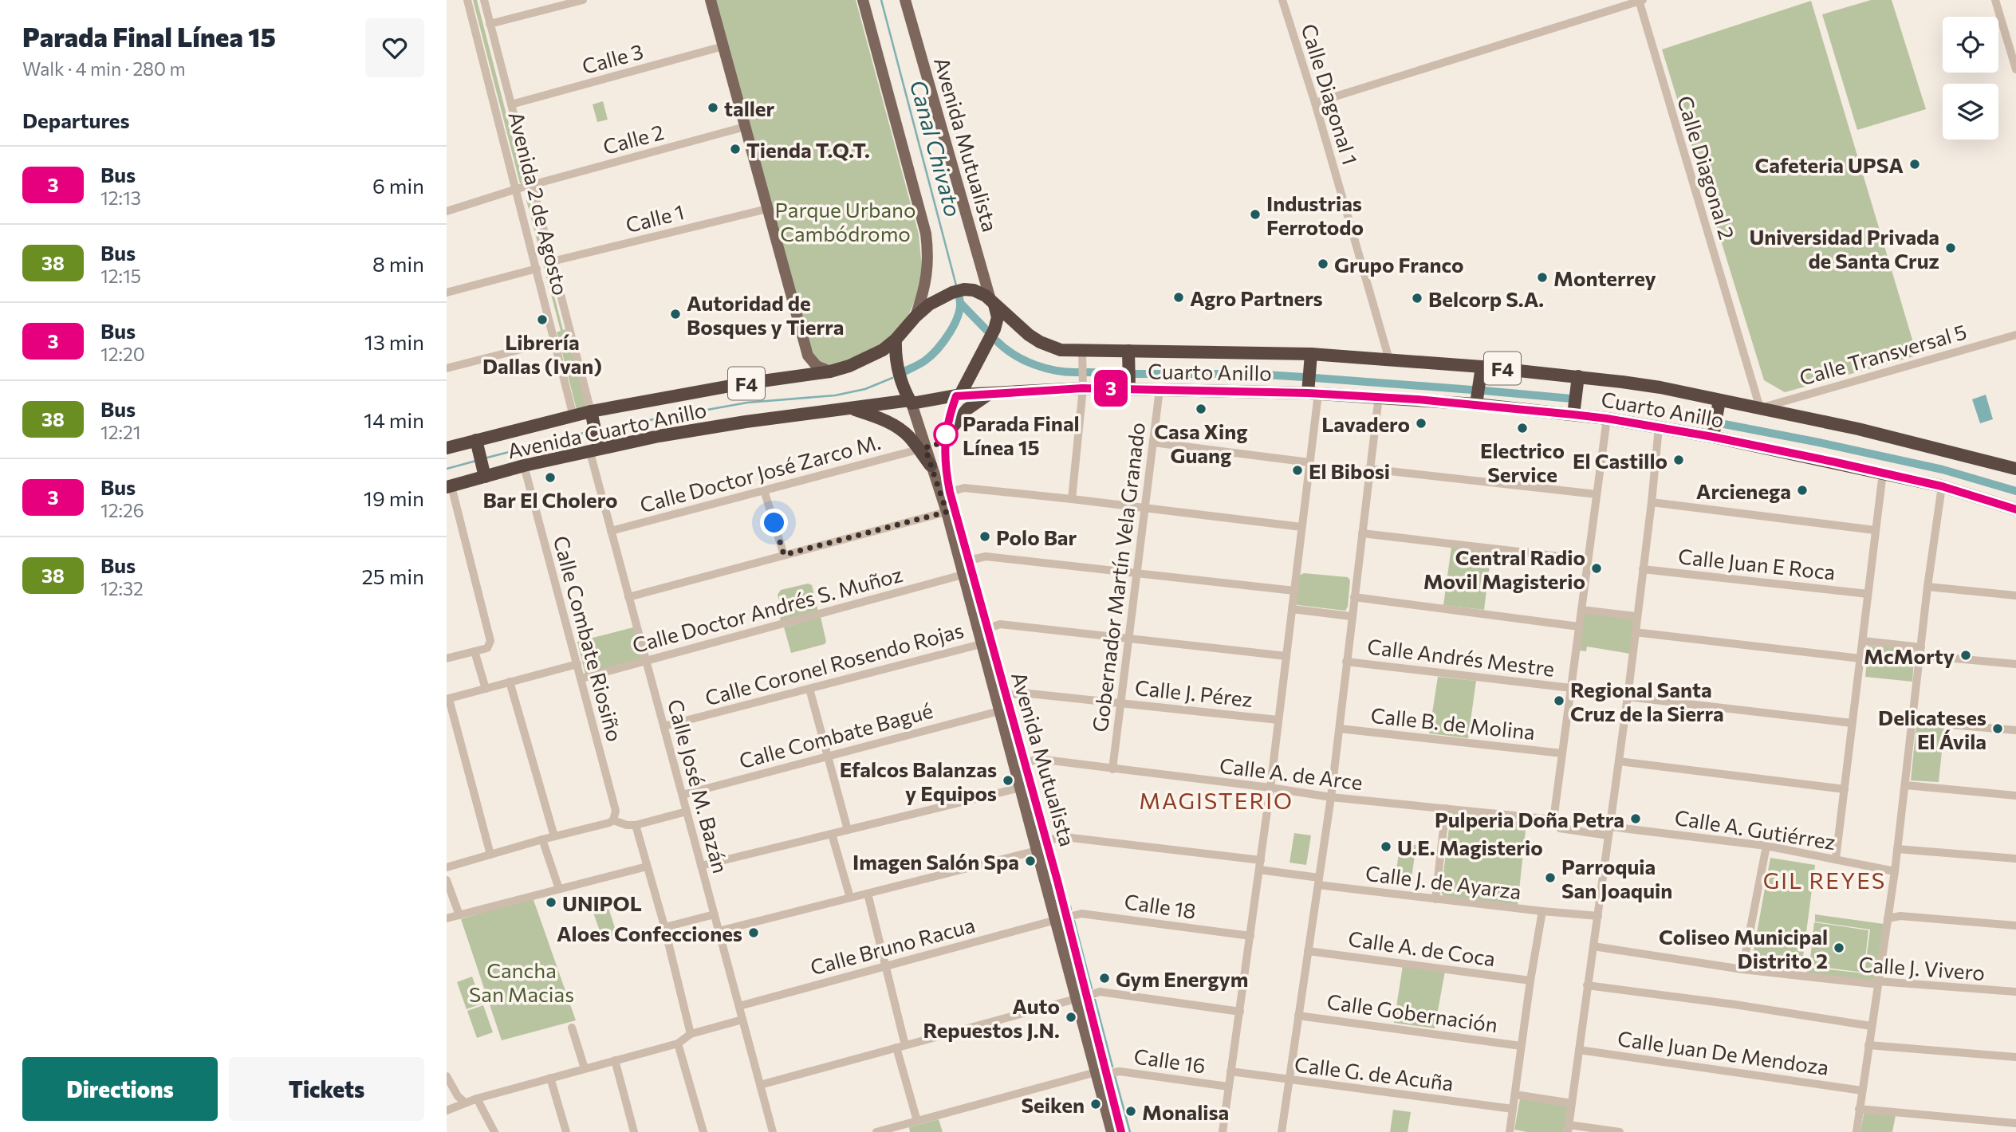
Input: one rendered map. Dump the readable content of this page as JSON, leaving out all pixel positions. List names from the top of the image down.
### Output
{
  "streets": {
    "highway": ["F4", "Cuarto Anillo", "Avenida Cuarto Anillo"],
    "main road": ["Avenida Mutualista"],
    "street": [
      "Calle 3",
      "Calle Diagonal 1",
      "Calle 2",
      "Calle Diagonal 2",
      "Avenida 2 de Agosto",
      "Calle 1",
      "Calle Transversal 5",
      "Calle Doctor José Zarco M.",
      "Calle Juan E Roca",
      "Gobernador Martín Vela Granado",
      "Calle Doctor Andrés S. Muñoz",
      "Calle Combate Riosiño",
      "Calle Andrés Mestre",
      "Calle Coronel Rosendo Rojas",
      "Calle J. Pérez",
      "Calle B. de Molina",
      "Calle Combate Bagué",
      "Calle A. de Arce",
      "Calle José M. Bazán",
      "Calle A. Gutiérrez",
      "Calle J. de Ayarza",
      "Calle 18",
      "Calle Bruno Racua",
      "Calle A. de Coca",
      "Calle J. Vivero",
      "Calle Gobernación",
      "Calle Juan De Mendoza",
      "Calle 16",
      "Calle G. de Acuña"
    ]
  },
  "crossings": [
    ["Calle 3", "Avenida 2 de Agosto"],
    ["Calle Diagonal 1", "Cuarto Anillo"],
    ["Calle 2", "Avenida 2 de Agosto"],
    ["Avenida Mutualista", "F4"],
    ["Avenida Mutualista", "Cuarto Anillo"],
    ["Avenida Mutualista", "Avenida Cuarto Anillo"],
    ["Avenida Mutualista", "Calle Doctor Andrés S. Muñoz"],
    ["Avenida Mutualista", "Calle Coronel Rosendo Rojas"],
    ["Avenida Mutualista", "Calle J. Pérez"],
    ["Avenida Mutualista", "Calle Combate Bagué"],
    ["Avenida Mutualista", "Calle A. de Arce"],
    ["Avenida Mutualista", "Calle 18"],
    ["Avenida Mutualista", "Calle Bruno Racua"],
    ["Avenida Mutualista", "Calle 16"],
    ["Calle Diagonal 2", "Calle Transversal 5"],
    ["Calle Diagonal 2", "Cuarto Anillo"],
    ["Avenida 2 de Agosto", "Calle 1"],
    ["Avenida 2 de Agosto", "Avenida Cuarto Anillo"],
    ["Calle Transversal 5", "Cuarto Anillo"],
    ["F4", "Cuarto Anillo"],
    ["F4", "Avenida Cuarto Anillo"],
    ["Cuarto Anillo", "Avenida Cuarto Anillo"],
    ["Cuarto Anillo", "Gobernador Martín Vela Granado"],
    ["Avenida Cuarto Anillo", "Calle Combate Riosiño"],
    ["Avenida Cuarto Anillo", "Calle José M. Bazán"],
    ["Calle Doctor José Zarco M.", "Calle José M. Bazán"],
    ["Gobernador Martín Vela Granado", "Calle J. Pérez"],
    ["Gobernador Martín Vela Granado", "Calle A. de Arce"],
    ["Calle Doctor Andrés S. Muñoz", "Calle Combate Riosiño"],
    ["Calle Doctor Andrés S. Muñoz", "Calle José M. Bazán"],
    ["Calle Coronel Rosendo Rojas", "Calle José M. Bazán"],
    ["Calle Combate Bagué", "Calle José M. Bazán"],
    ["Calle A. de Arce", "Calle A. Gutiérrez"],
    ["Calle José M. Bazán", "Calle Bruno Racua"],
    ["Calle 18", "Calle Bruno Racua"]
  ],
  "districts": ["MAGISTERIO", "GIL REYES"],
  "water": ["Canal Chivato"],
  "parks": ["Parque Urbano Cambódromo", "Cancha San Macias"],
  "places": [
    "taller",
    "Tienda T.Q.T.",
    "Cafeteria UPSA",
    "Industrias Ferrotodo",
    "Universidad Privada de Santa Cruz",
    "Grupo Franco",
    "Monterrey",
    "Agro Partners",
    "Belcorp S.A.",
    "Autoridad de Bosques y Tierra",
    "Librería Dallas (Ivan)",
    "Casa Xing Guang",
    "Lavadero",
    "Electrico Service",
    "Parada Final Línea 15",
    "El Castillo",
    "El Bibosi",
    "Bar El Cholero",
    "Arcienega",
    "Polo Bar",
    "Central Radio Movil Magisterio",
    "McMorty",
    "Regional Santa Cruz de la Sierra",
    "Delicateses El Ávila",
    "Efalcos Balanzas y Equipos",
    "Pulperia Doña Petra",
    "U.E. Magisterio",
    "Imagen Salón Spa",
    "Parroquia San Joaquin",
    "UNIPOL",
    "Aloes Confecciones",
    "Coliseo Municipal Distrito 2",
    "Gym Energym",
    "Auto Repuestos J.N.",
    "Seiken",
    "Monalisa"
  ],
  "lines": ["bus line 3"],
  "page": {
    "heading": [
      ["Parada Final Línea 15", "Walk · 4 min · 280 m"],
      "Departures"
    ],
    "on_map": "3",
    "list": [
      {
        "mark": "3",
        "name": "Bus",
        "note": "12:13",
        "value": "6 min"
      },
      {
        "mark": "38",
        "name": "Bus",
        "note": "12:15",
        "value": "8 min"
      },
      {
        "mark": "3",
        "name": "Bus",
        "note": "12:20",
        "value": "13 min"
      },
      {
        "mark": "38",
        "name": "Bus",
        "note": "12:21",
        "value": "14 min"
      },
      {
        "mark": "3",
        "name": "Bus",
        "note": "12:26",
        "value": "19 min"
      },
      {
        "mark": "38",
        "name": "Bus",
        "note": "12:32",
        "value": "25 min"
      }
    ],
    "buttons": ["Directions", "Tickets"]
  }
}
